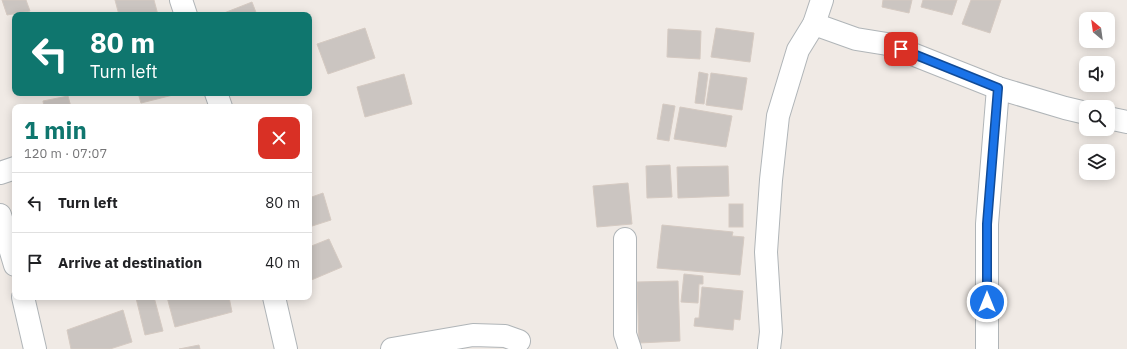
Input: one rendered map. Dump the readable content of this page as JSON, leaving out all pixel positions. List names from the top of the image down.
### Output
{
  "north": "top left",
  "page": {
    "turn": ["80 m", "Turn left"],
    "heading": ["1 min", "120 m · 07:07"],
    "list": [
      {
        "name": "Turn left",
        "value": "80 m"
      },
      {
        "name": "Arrive at destination",
        "value": "40 m"
      }
    ]
  }
}
